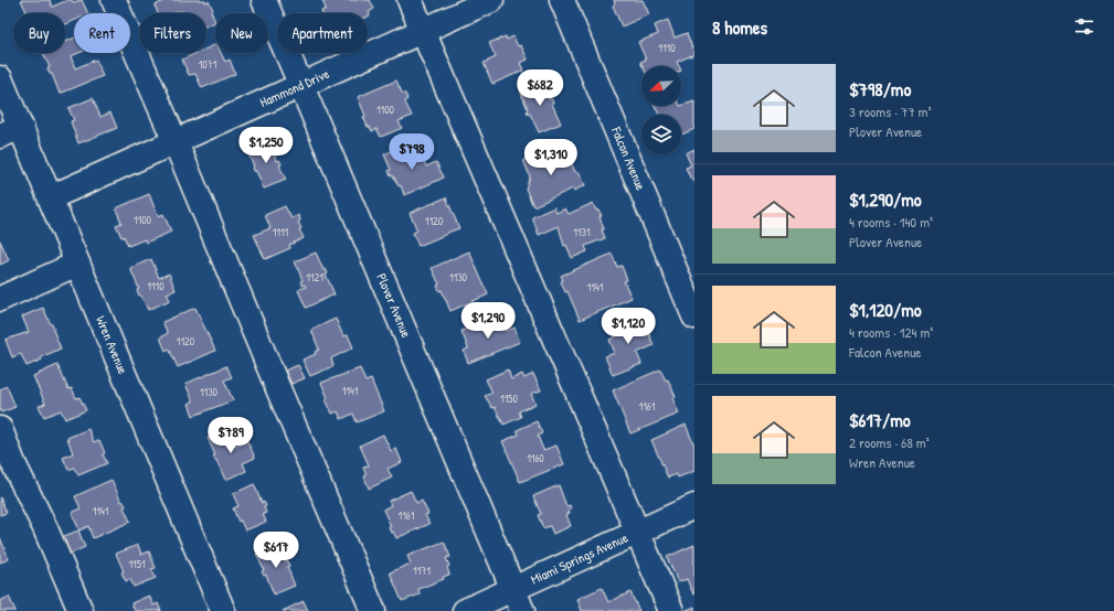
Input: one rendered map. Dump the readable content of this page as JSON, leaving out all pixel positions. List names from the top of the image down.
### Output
{
  "streets": {
    "street": [
      "Hammond Drive",
      "Falcon Avenue",
      "Plover Avenue",
      "Wren Avenue",
      "Miami Springs Avenue"
    ]
  },
  "crossings": [
    ["Hammond Drive", "Plover Avenue"],
    ["Hammond Drive", "Wren Avenue"],
    ["Plover Avenue", "Miami Springs Avenue"]
  ],
  "house_numbers": [
    "1110",
    "1071",
    "1100",
    "1100",
    "1120",
    "1111",
    "1131",
    "1121",
    "1130",
    "1110",
    "1141",
    "1120",
    "1141",
    "1130",
    "1150",
    "1161",
    "1160",
    "1141",
    "1161",
    "1151",
    "1171"
  ],
  "north": "bottom left",
  "page": {
    "heading": "8 homes",
    "chip": [
      "Buy",
      "Rent",
      "Filters",
      "New",
      "Apartment"
    ],
    "list": [
      {
        "name": "$798/mo",
        "note": "3 rooms · 77 m² · Plover Avenue"
      },
      {
        "name": "$1,290/mo",
        "note": "4 rooms · 140 m² · Plover Avenue"
      },
      {
        "name": "$1,120/mo",
        "note": "4 rooms · 124 m² · Falcon Avenue"
      },
      {
        "name": "$617/mo",
        "note": "2 rooms · 68 m² · Wren Avenue"
      }
    ],
    "price": [
      "$682",
      "$1,250",
      "$798",
      "$1,310",
      "$1,290",
      "$1,120",
      "$789",
      "$617"
    ]
  }
}
